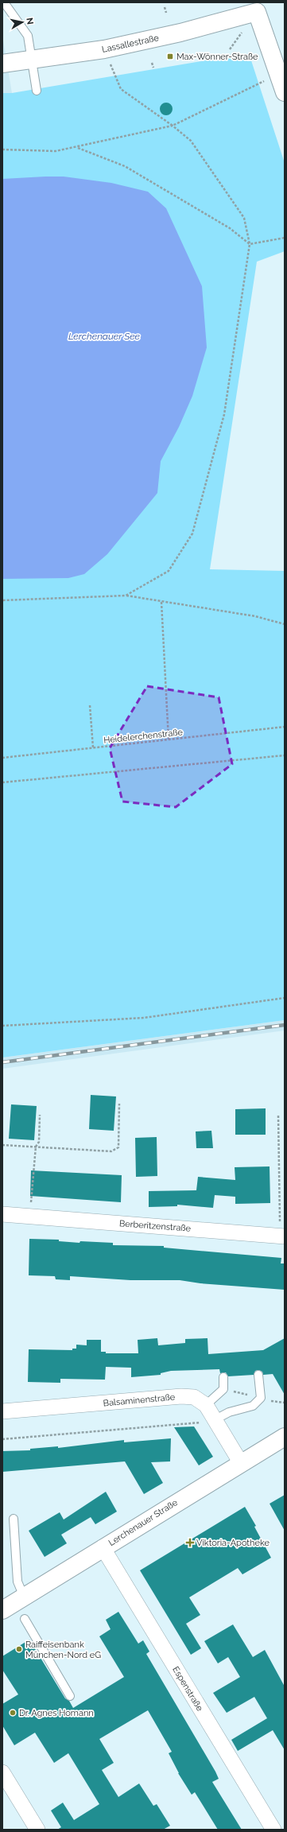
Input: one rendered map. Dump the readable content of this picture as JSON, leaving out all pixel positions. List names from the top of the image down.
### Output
{
  "streets": {
    "street": [
      "Lassallestraße",
      "Berberitzenstraße",
      "Balsaminenstraße",
      "Lerchenauer Straße",
      "Espenstraße"
    ],
    "path": ["Heidelerchenstraße"]
  },
  "crossings": [
    ["Balsaminenstraße", "Lerchenauer Straße"],
    ["Lerchenauer Straße", "Espenstraße"]
  ],
  "water": ["Lerchenauer See"],
  "places": {
    "transit": ["Max-Wönner-Straße"],
    "health": ["Viktoria-Apotheke"],
    "other": ["Raiffeisenbank München-Nord eG", "Dr. Agnes Homann"]
  },
  "north": "right"
}
